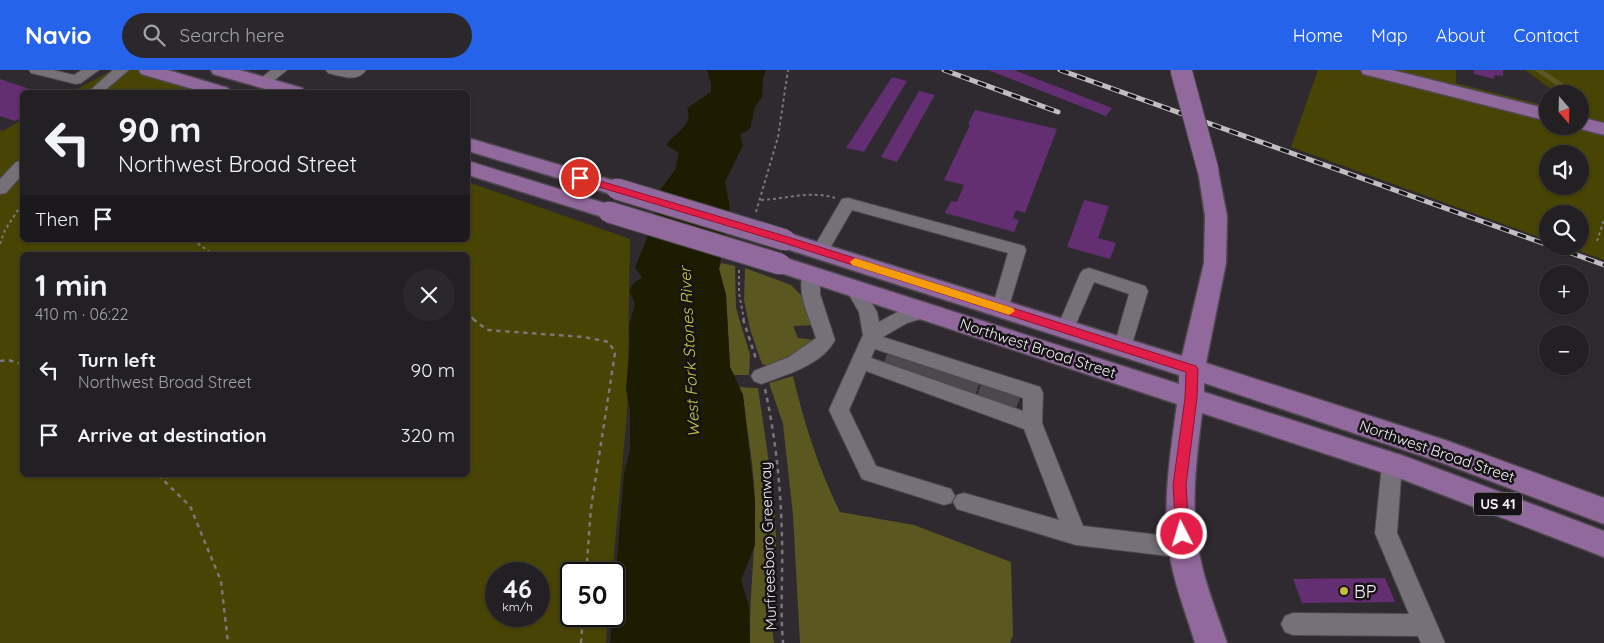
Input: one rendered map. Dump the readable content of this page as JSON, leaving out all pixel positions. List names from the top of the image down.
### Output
{
  "streets": {
    "main road": ["Northwest Broad Street", "US 41"],
    "path": ["Murfreesboro Greenway"]
  },
  "water": ["West Fork Stones River"],
  "places": ["BP"],
  "north": "bottom",
  "page": {
    "header": "Navio",
    "search": "Search here",
    "nav": [
      "Home",
      "Map",
      "About",
      "Contact"
    ],
    "map_buttons": ["+", "−"],
    "turn": ["90 m", "Northwest Broad Street"],
    "then": "Then",
    "heading": ["1 min", "410 m · 06:22"],
    "list": [
      {
        "name": "Turn left",
        "note": "Northwest Broad Street",
        "value": "90 m"
      },
      {
        "name": "Arrive at destination",
        "value": "320 m"
      }
    ],
    "speed": "46 km/h",
    "limit": "50"
  }
}
